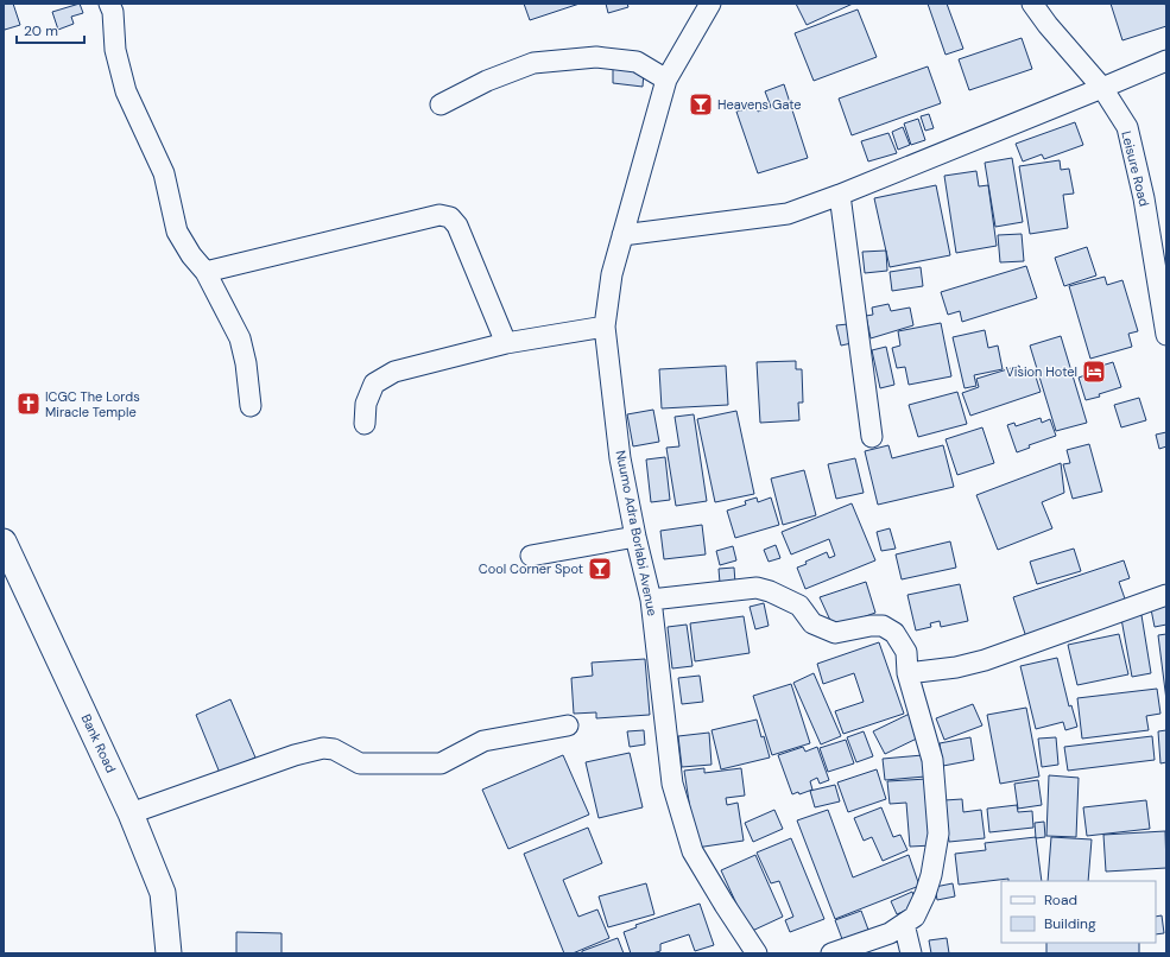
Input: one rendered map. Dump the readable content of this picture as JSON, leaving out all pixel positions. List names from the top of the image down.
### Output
{
  "streets": {
    "street": ["Leisure Road", "Nuumo Adra Borlabi Avenue", "Bank Road"]
  },
  "places": {
    "bar": ["Heavens Gate", "Cool Corner Spot"],
    "hotel": ["Vision Hotel"],
    "church": ["ICGC The Lords Miracle Temple"]
  },
  "legend": ["Road", "Building"],
  "scale_bar": "20 m"
}
